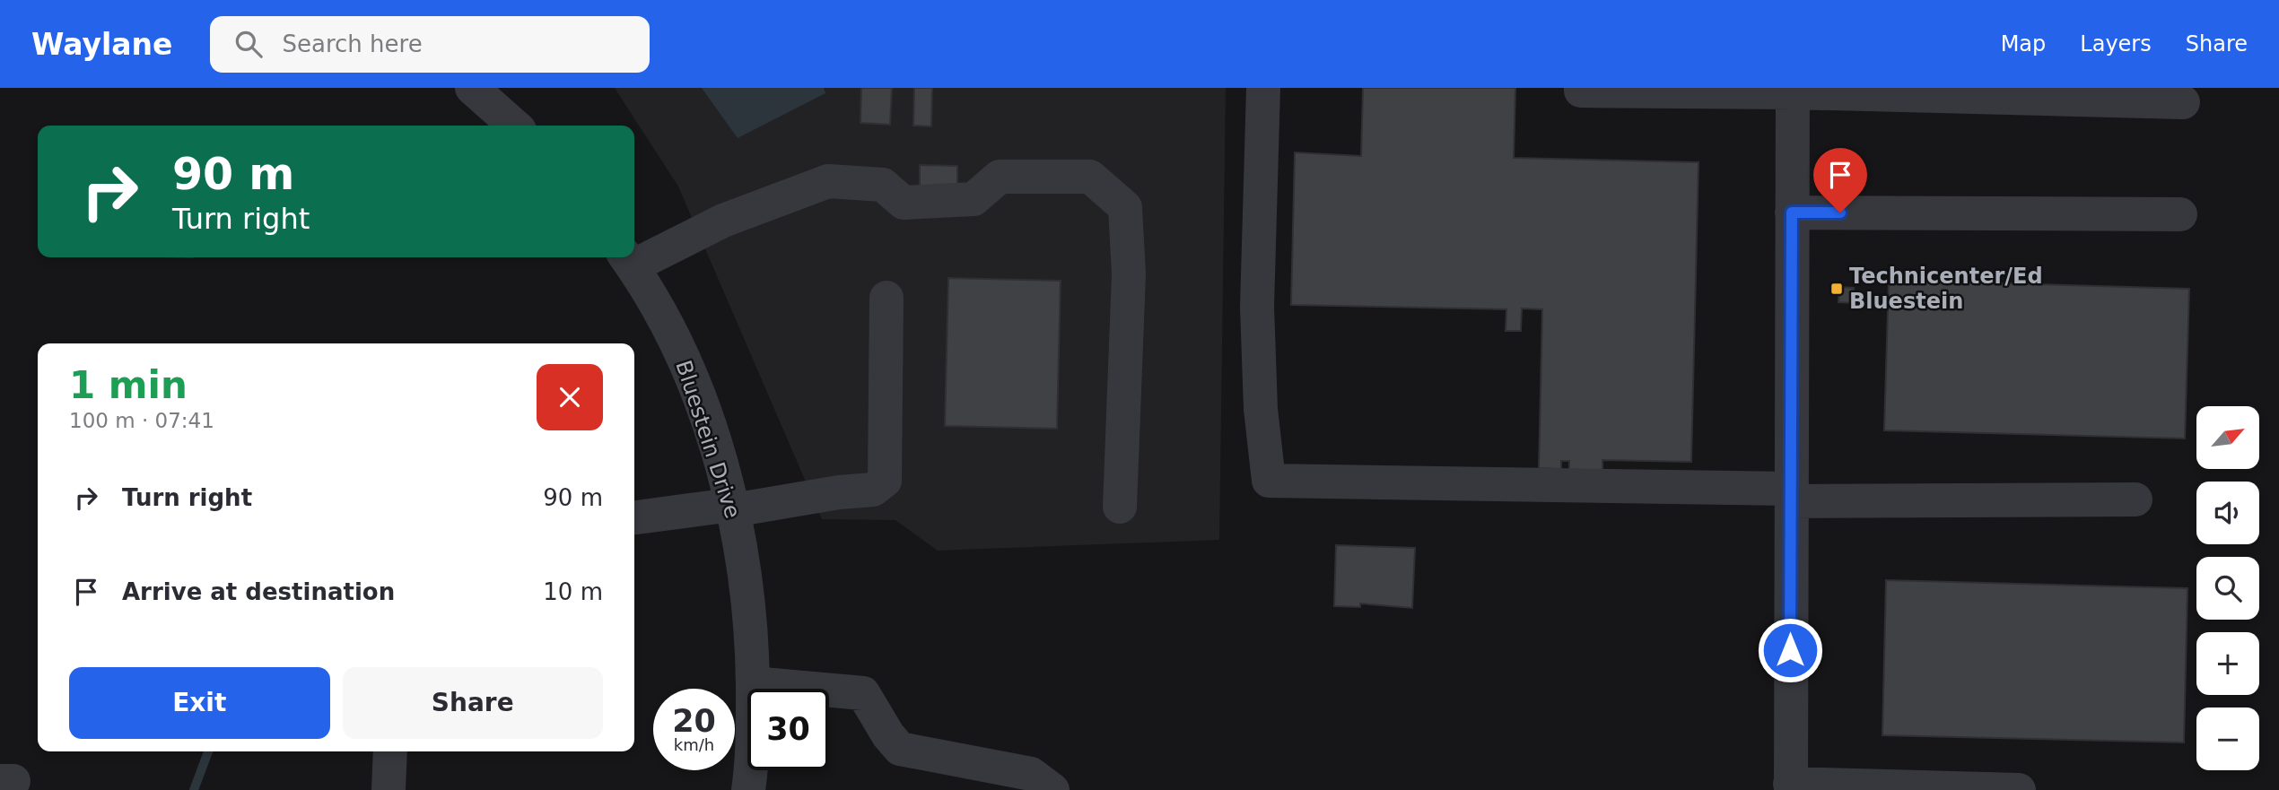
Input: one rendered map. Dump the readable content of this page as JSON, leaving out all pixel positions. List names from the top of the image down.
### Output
{
  "streets": {
    "street": ["Bluestein Drive"]
  },
  "places": {
    "transit": ["Technicenter/Ed Bluestein"]
  },
  "north": "top right",
  "page": {
    "header": "Waylane",
    "search": "Search here",
    "nav": ["Map", "Layers", "Share"],
    "turn": ["90 m", "Turn right"],
    "heading": ["1 min", "100 m · 07:41"],
    "map_buttons": ["+", "−"],
    "list": [
      {
        "name": "Turn right",
        "value": "90 m"
      },
      {
        "name": "Arrive at destination",
        "value": "10 m"
      }
    ],
    "buttons": ["Exit", "Share"],
    "speed": "20 km/h",
    "limit": "30"
  }
}
